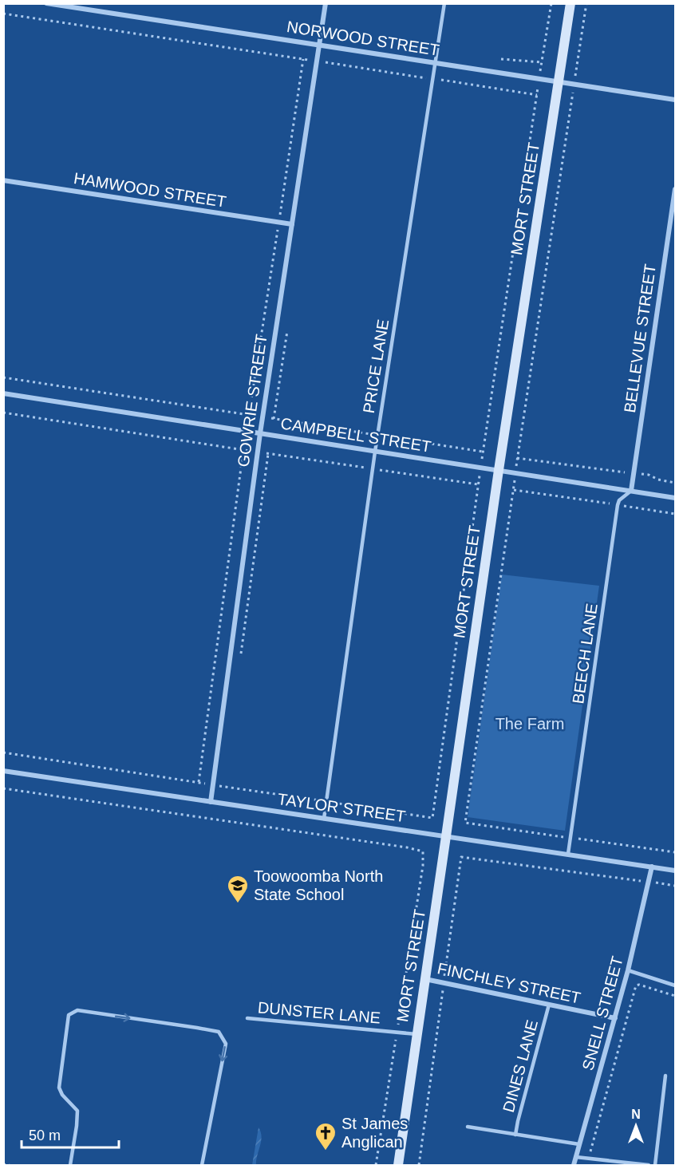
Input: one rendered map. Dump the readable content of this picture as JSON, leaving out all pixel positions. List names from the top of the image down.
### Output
{
  "streets": {
    "street": [
      "NORWOOD STREET",
      "HAMWOOD STREET",
      "MORT STREET",
      "BELLEVUE STREET",
      "GOWRIE STREET",
      "CAMPBELL STREET",
      "TAYLOR STREET",
      "FINCHLEY STREET",
      "SNELL STREET"
    ],
    "lane": [
      "PRICE LANE",
      "BEECH LANE",
      "DUNSTER LANE",
      "DINES LANE"
    ]
  },
  "crossings": [
    ["NORWOOD STREET", "MORT STREET"],
    ["NORWOOD STREET", "PRICE LANE"],
    ["NORWOOD STREET", "GOWRIE STREET"],
    ["HAMWOOD STREET", "GOWRIE STREET"],
    ["MORT STREET", "CAMPBELL STREET"],
    ["MORT STREET", "TAYLOR STREET"],
    ["MORT STREET", "FINCHLEY STREET"],
    ["MORT STREET", "DUNSTER LANE"],
    ["BELLEVUE STREET", "CAMPBELL STREET"],
    ["PRICE LANE", "CAMPBELL STREET"],
    ["PRICE LANE", "TAYLOR STREET"],
    ["GOWRIE STREET", "CAMPBELL STREET"],
    ["GOWRIE STREET", "TAYLOR STREET"],
    ["BEECH LANE", "TAYLOR STREET"],
    ["TAYLOR STREET", "SNELL STREET"],
    ["FINCHLEY STREET", "SNELL STREET"],
    ["FINCHLEY STREET", "DINES LANE"]
  ],
  "parks": ["The Farm"],
  "places": {
    "school or university": ["Toowoomba North State School"],
    "church": ["St James Anglican"]
  },
  "scale_bar": "50 m",
  "north": "top"
}
